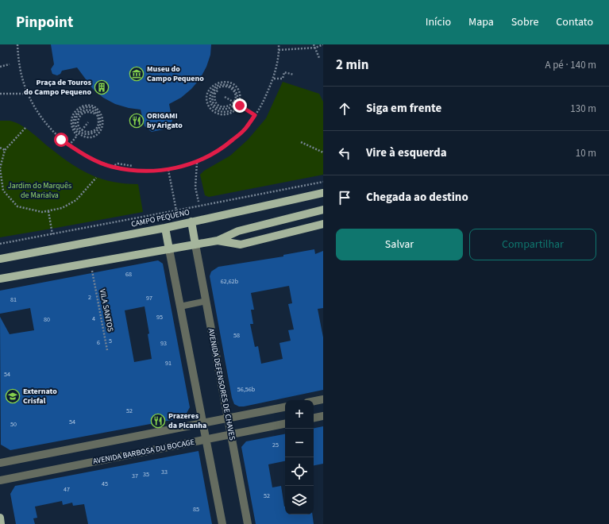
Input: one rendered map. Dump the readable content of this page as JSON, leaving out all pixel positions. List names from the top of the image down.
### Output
{
  "streets": {
    "main road": ["CAMPO PEQUENO"],
    "street": ["AVENIDA DEFENSORES DE CHAVES", "AVENIDA BARBOSA DU BOCAGE"],
    "path": ["VILA SANTOS"]
  },
  "crossings": [
    ["AVENIDA DEFENSORES DE CHAVES", "AVENIDA BARBOSA DU BOCAGE"]
  ],
  "parks": ["Jardim do Marquês de Marialva"],
  "places": {
    "museum": ["Museu do Campo Pequeno"],
    "building": ["Praça de Touros do Campo Pequeno"],
    "restaurant": ["ORIGAMI by Arigato", "Prazeres da Picanha"],
    "school or university": ["Externato Crisfal"]
  },
  "house_numbers": [
    "68",
    "62,62b",
    "2",
    "97",
    "81",
    "95",
    "4",
    "80",
    "58",
    "5",
    "6",
    "93",
    "91",
    "54",
    "56,56b",
    "52",
    "54",
    "50",
    "25",
    "33",
    "35",
    "37",
    "45",
    "47",
    "52",
    "85"
  ],
  "page": {
    "header": "Pinpoint",
    "nav": [
      "Início",
      "Mapa",
      "Sobre",
      "Contato"
    ],
    "heading": ["2 min", "A pé · 140 m"],
    "list": [
      ["Siga em frente", "130 m"],
      ["Vire à esquerda", "10 m"],
      "Chegada ao destino"
    ],
    "buttons": ["Salvar", "Compartilhar"],
    "map_buttons": ["+", "−"]
  }
}
